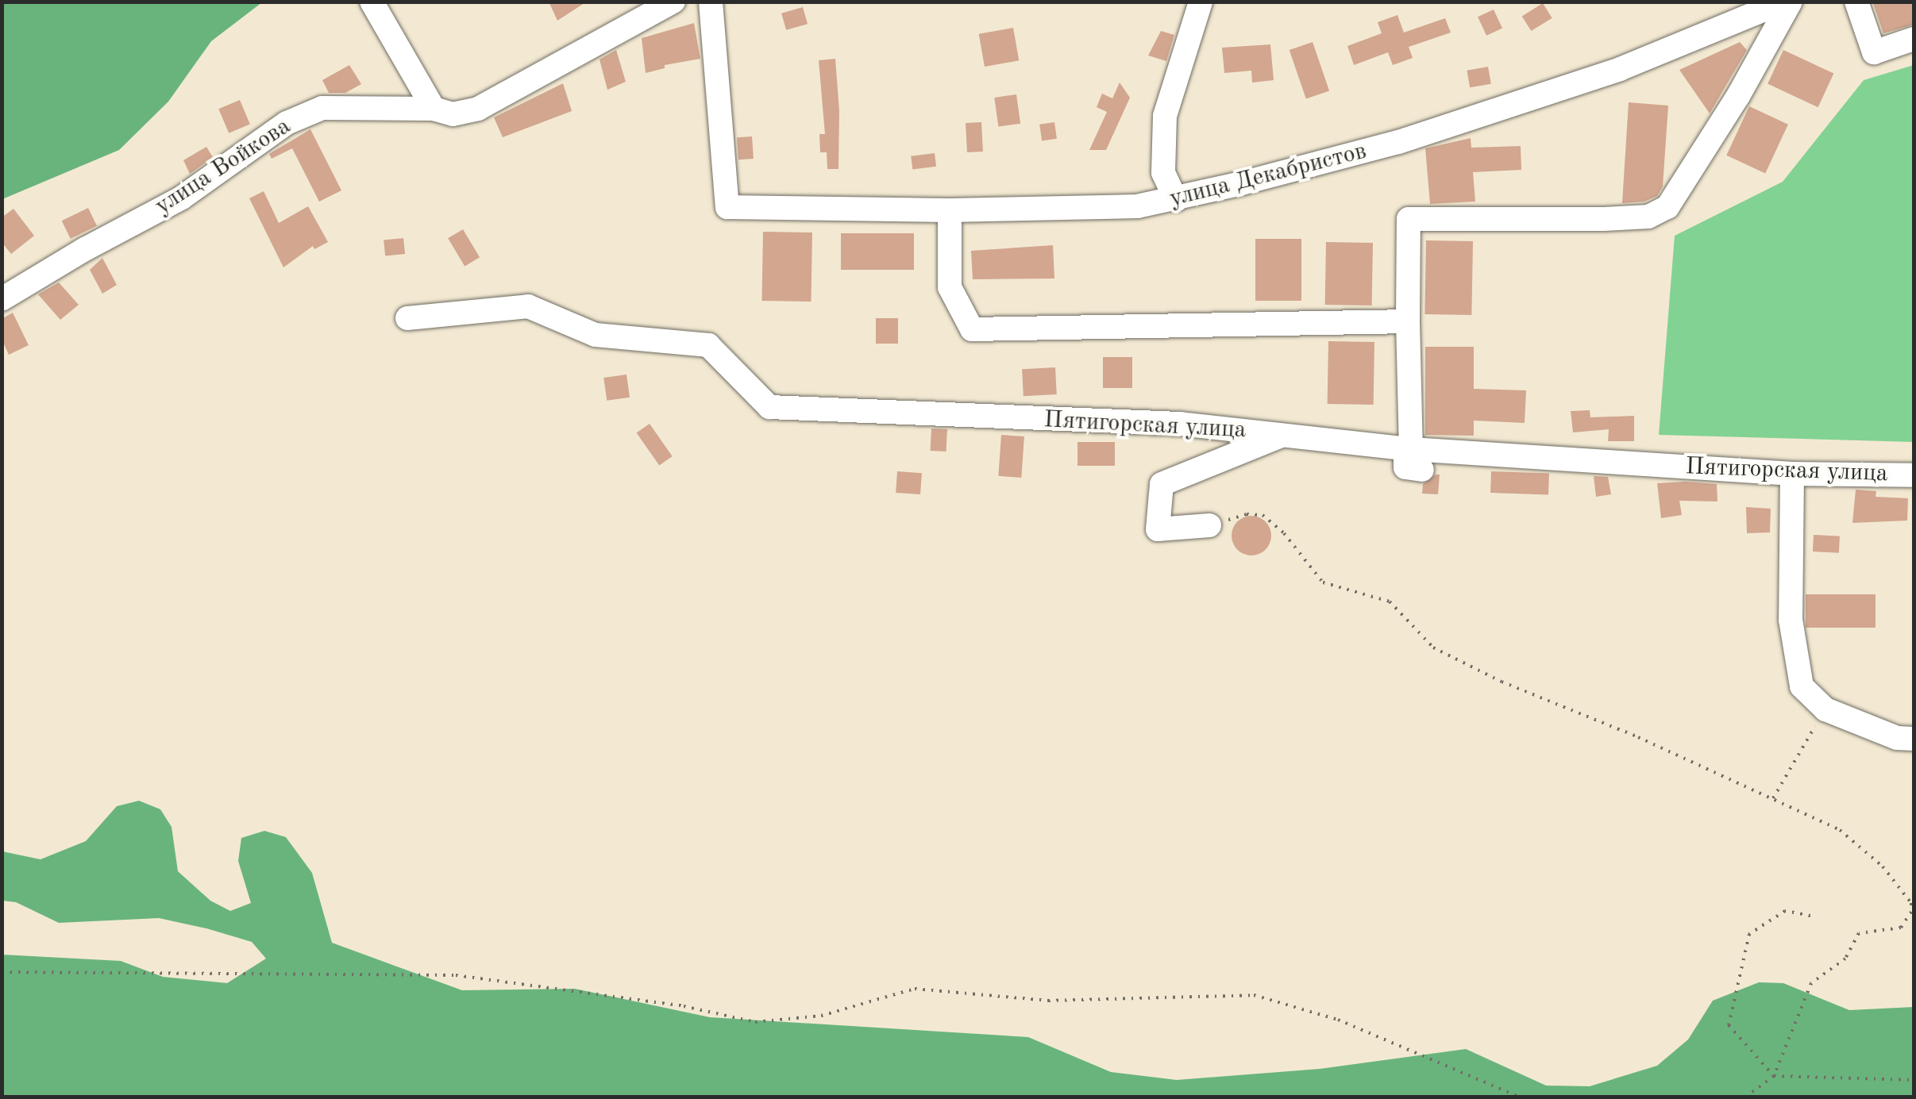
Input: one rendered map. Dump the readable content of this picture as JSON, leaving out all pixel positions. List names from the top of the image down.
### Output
{
  "streets": {
    "street": ["улица Войкова", "улица Декабристов", "Пятигорская улица"]
  }
}
